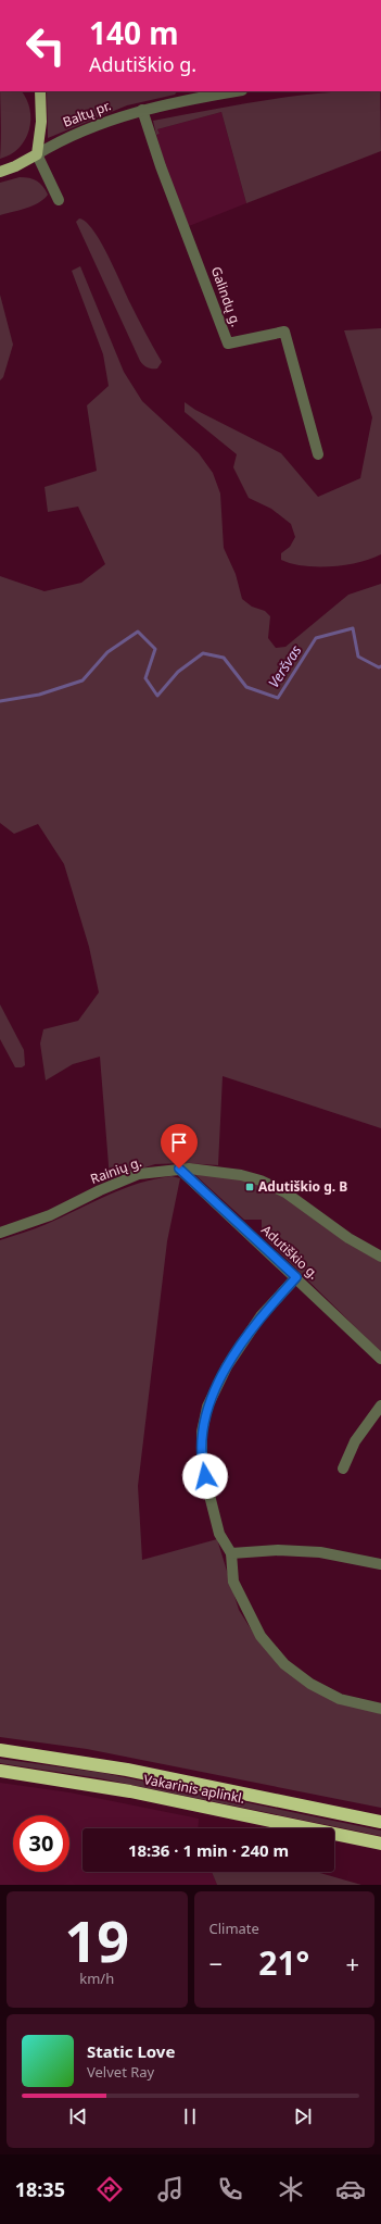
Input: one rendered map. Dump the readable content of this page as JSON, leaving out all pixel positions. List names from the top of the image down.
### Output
{
  "streets": {
    "highway": ["Vakarinis aplinkl."],
    "main road": ["Baltų pr."],
    "street": ["Galindų g.", "Rainių g.", "Adutiškio g."]
  },
  "crossings": [
    ["Baltų pr.", "Galindų g."],
    ["Rainių g.", "Adutiškio g."]
  ],
  "water": ["Veršvas"],
  "places": {
    "transit": ["Adutiškio g. B"]
  },
  "page": {
    "turn": ["140 m", "Adutiškio g."],
    "limit": "30",
    "trip": "18:36 · 1 min · 240 m",
    "tile": [
      ["19", "km/h"],
      "Climate"
    ],
    "heat": ["−", "21°", "+"],
    "song": ["Static Love", "Velvet Ray"],
    "tabs": "18:35"
  }
}
